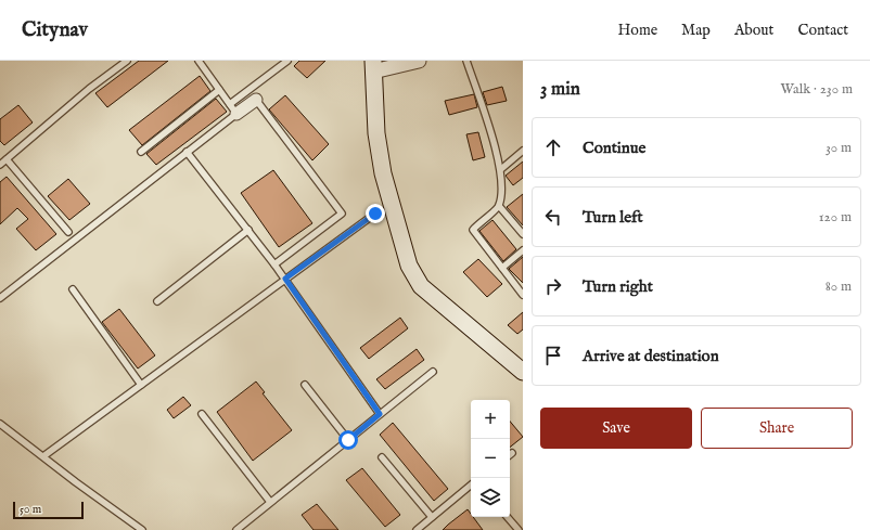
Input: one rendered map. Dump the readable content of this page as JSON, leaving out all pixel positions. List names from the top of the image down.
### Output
{
  "scale_bar": "50 m",
  "page": {
    "header": "Citynav",
    "nav": [
      "Home",
      "Map",
      "About",
      "Contact"
    ],
    "heading": ["3 min", "Walk · 230 m"],
    "list": [
      ["Continue", "30 m"],
      ["Turn left", "120 m"],
      ["Turn right", "80 m"],
      "Arrive at destination"
    ],
    "buttons": ["Save", "Share"],
    "map_buttons": ["+", "−"],
    "scale": "50 m"
  }
}
